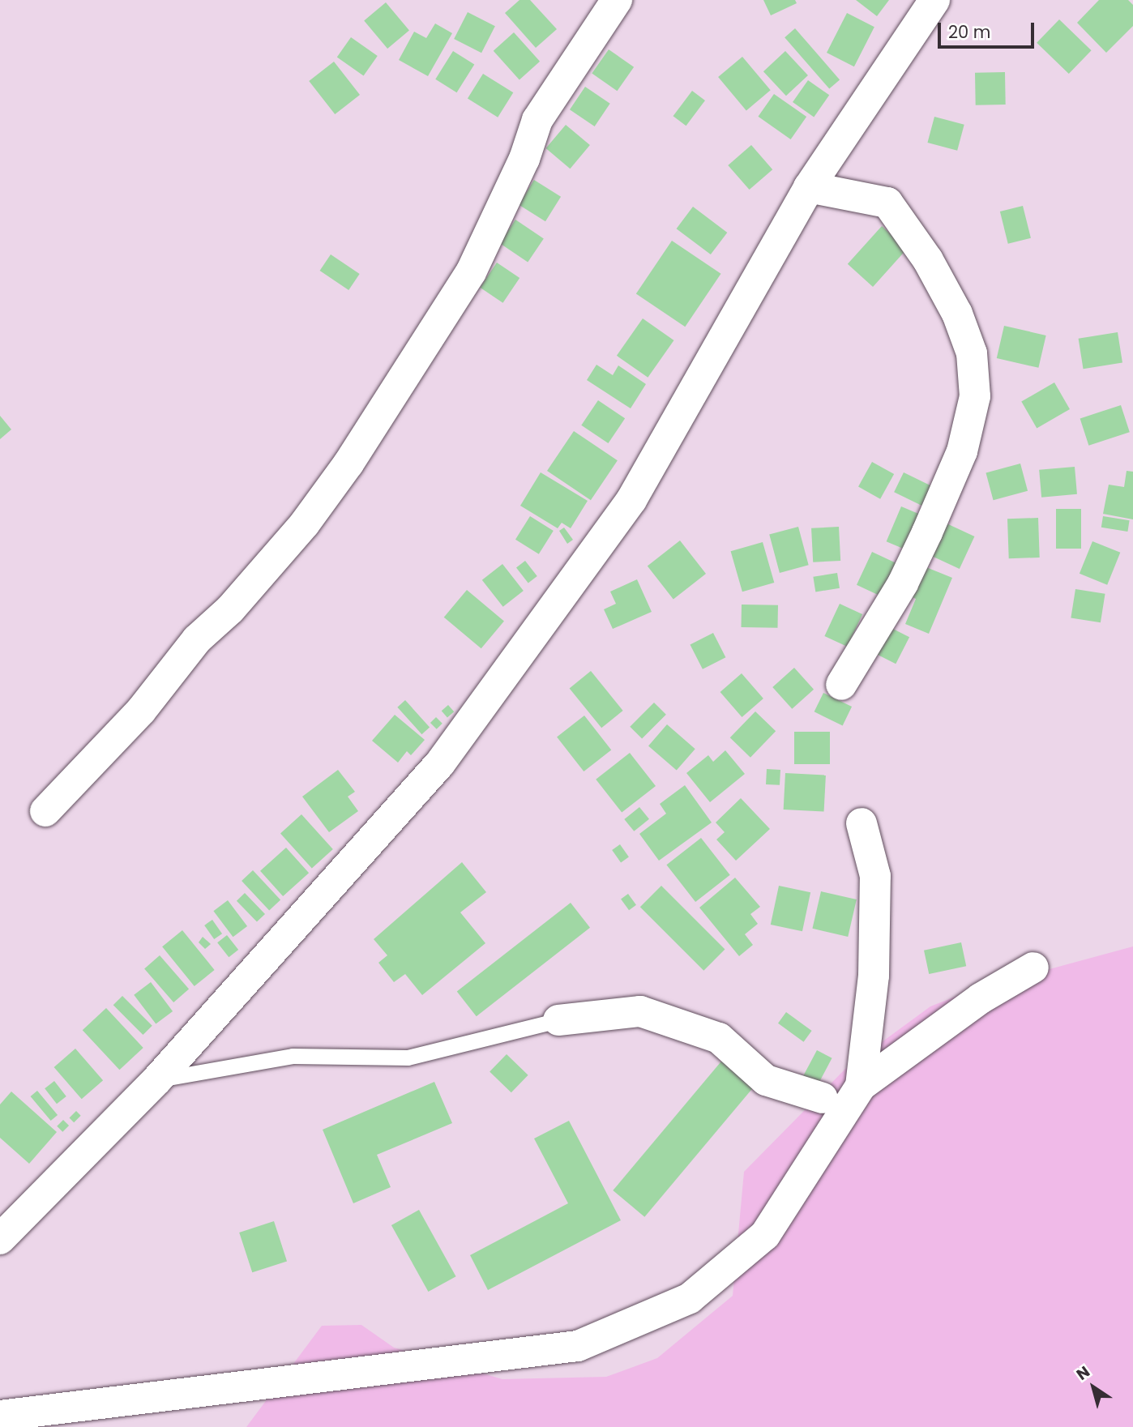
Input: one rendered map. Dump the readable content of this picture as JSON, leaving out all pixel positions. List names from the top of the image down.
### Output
{
  "scale_bar": "20 m",
  "north": "top left"
}
